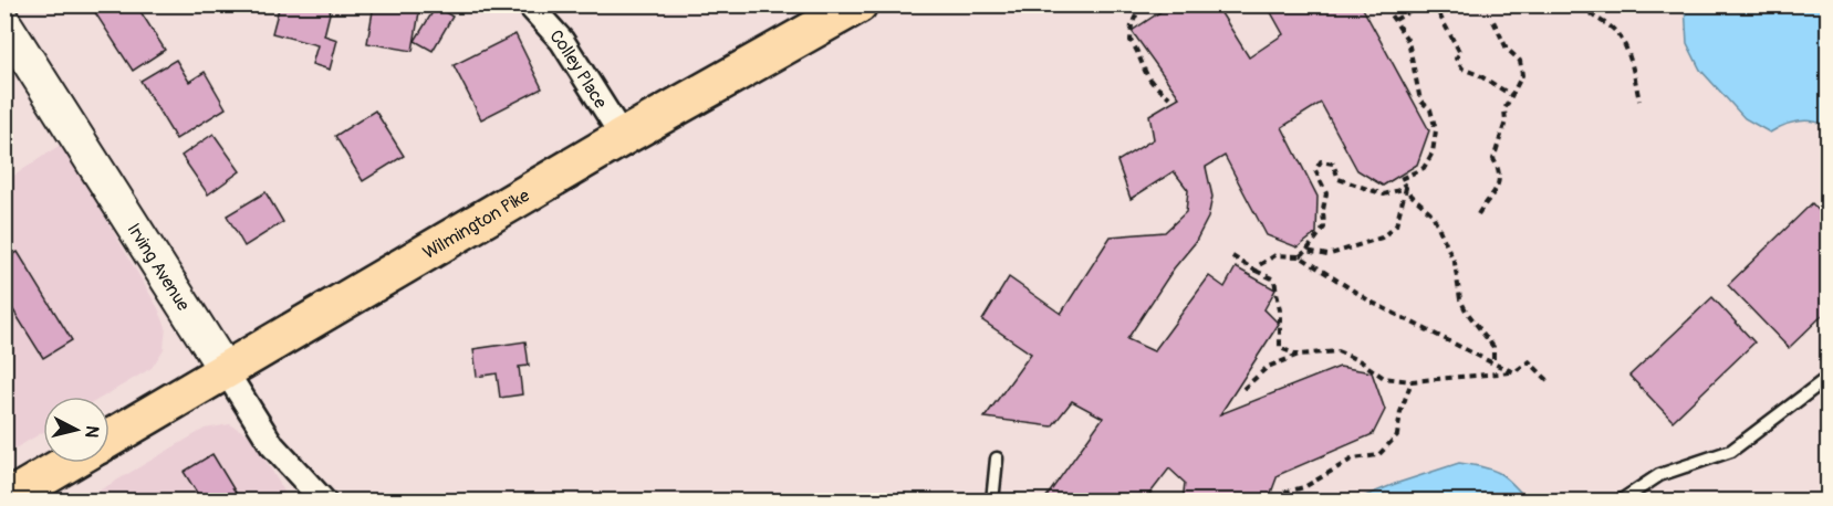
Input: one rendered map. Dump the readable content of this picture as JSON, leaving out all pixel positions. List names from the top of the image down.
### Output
{
  "streets": {
    "main road": ["Wilmington Pike"],
    "street": ["Colley Place", "Irving Avenue"]
  },
  "crossings": [
    ["Colley Place", "Wilmington Pike"],
    ["Wilmington Pike", "Irving Avenue"]
  ],
  "north": "right"
}
